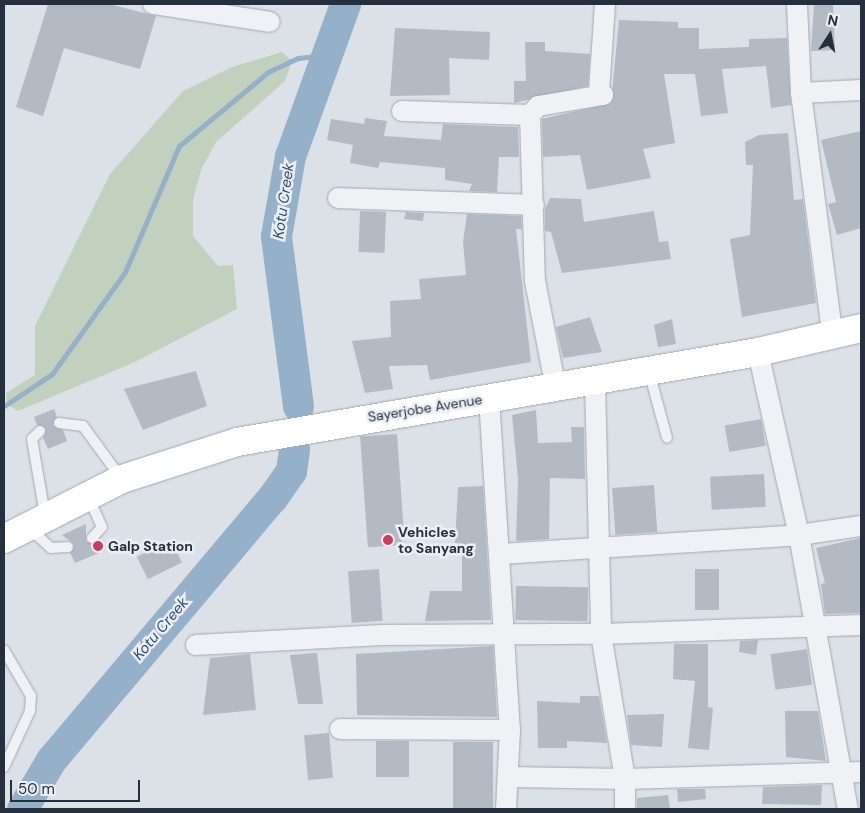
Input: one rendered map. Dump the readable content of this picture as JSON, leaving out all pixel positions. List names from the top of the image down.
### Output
{
  "streets": {
    "main road": ["Sayerjobe Avenue"]
  },
  "water": ["Kotu Creek"],
  "places": ["Vehicles to Sanyang", "Galp Station"],
  "scale_bar": "50 m",
  "north": "top"
}
